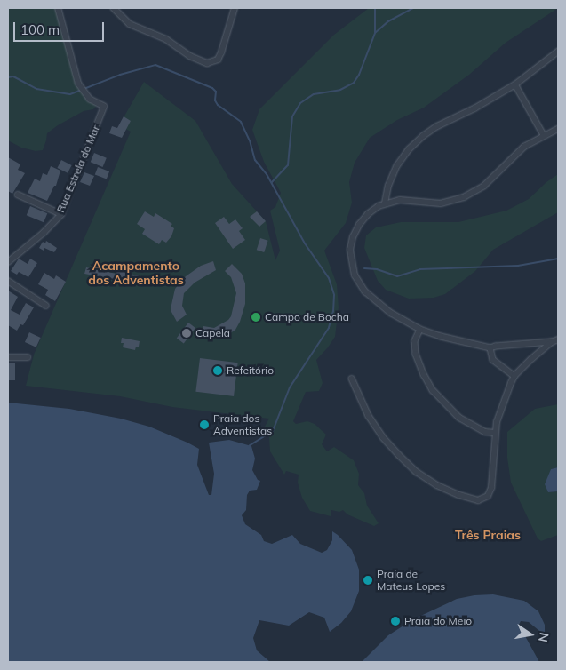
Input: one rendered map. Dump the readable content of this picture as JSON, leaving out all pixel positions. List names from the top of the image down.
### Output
{
  "streets": {
    "street": ["Rua Estrela do Mar"]
  },
  "districts": ["Acampamento dos Adventistas", "Três Praias"],
  "places": [
    "Campo de Bocha",
    "Capela",
    "Refeitório",
    "Praia dos Adventistas",
    "Praia de Mateus Lopes",
    "Praia do Meio"
  ],
  "scale_bar": "100 m",
  "north": "right"
}
